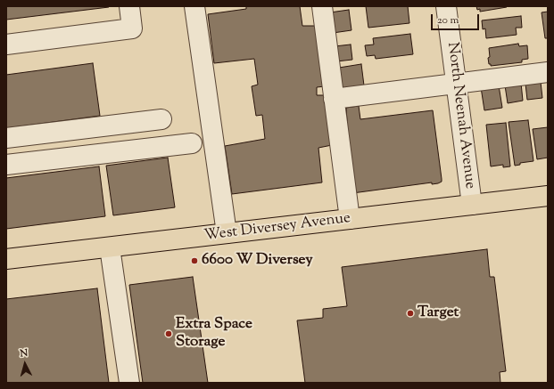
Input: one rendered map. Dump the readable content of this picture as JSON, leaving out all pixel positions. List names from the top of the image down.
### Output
{
  "streets": {
    "main road": ["West Diversey Avenue"],
    "street": ["North Neenah Avenue"]
  },
  "crossings": [
    ["North Neenah Avenue", "West Diversey Avenue"]
  ],
  "places": ["6600 W Diversey", "Target", "Extra Space Storage"],
  "scale_bar": "20 m",
  "north": "top"
}
